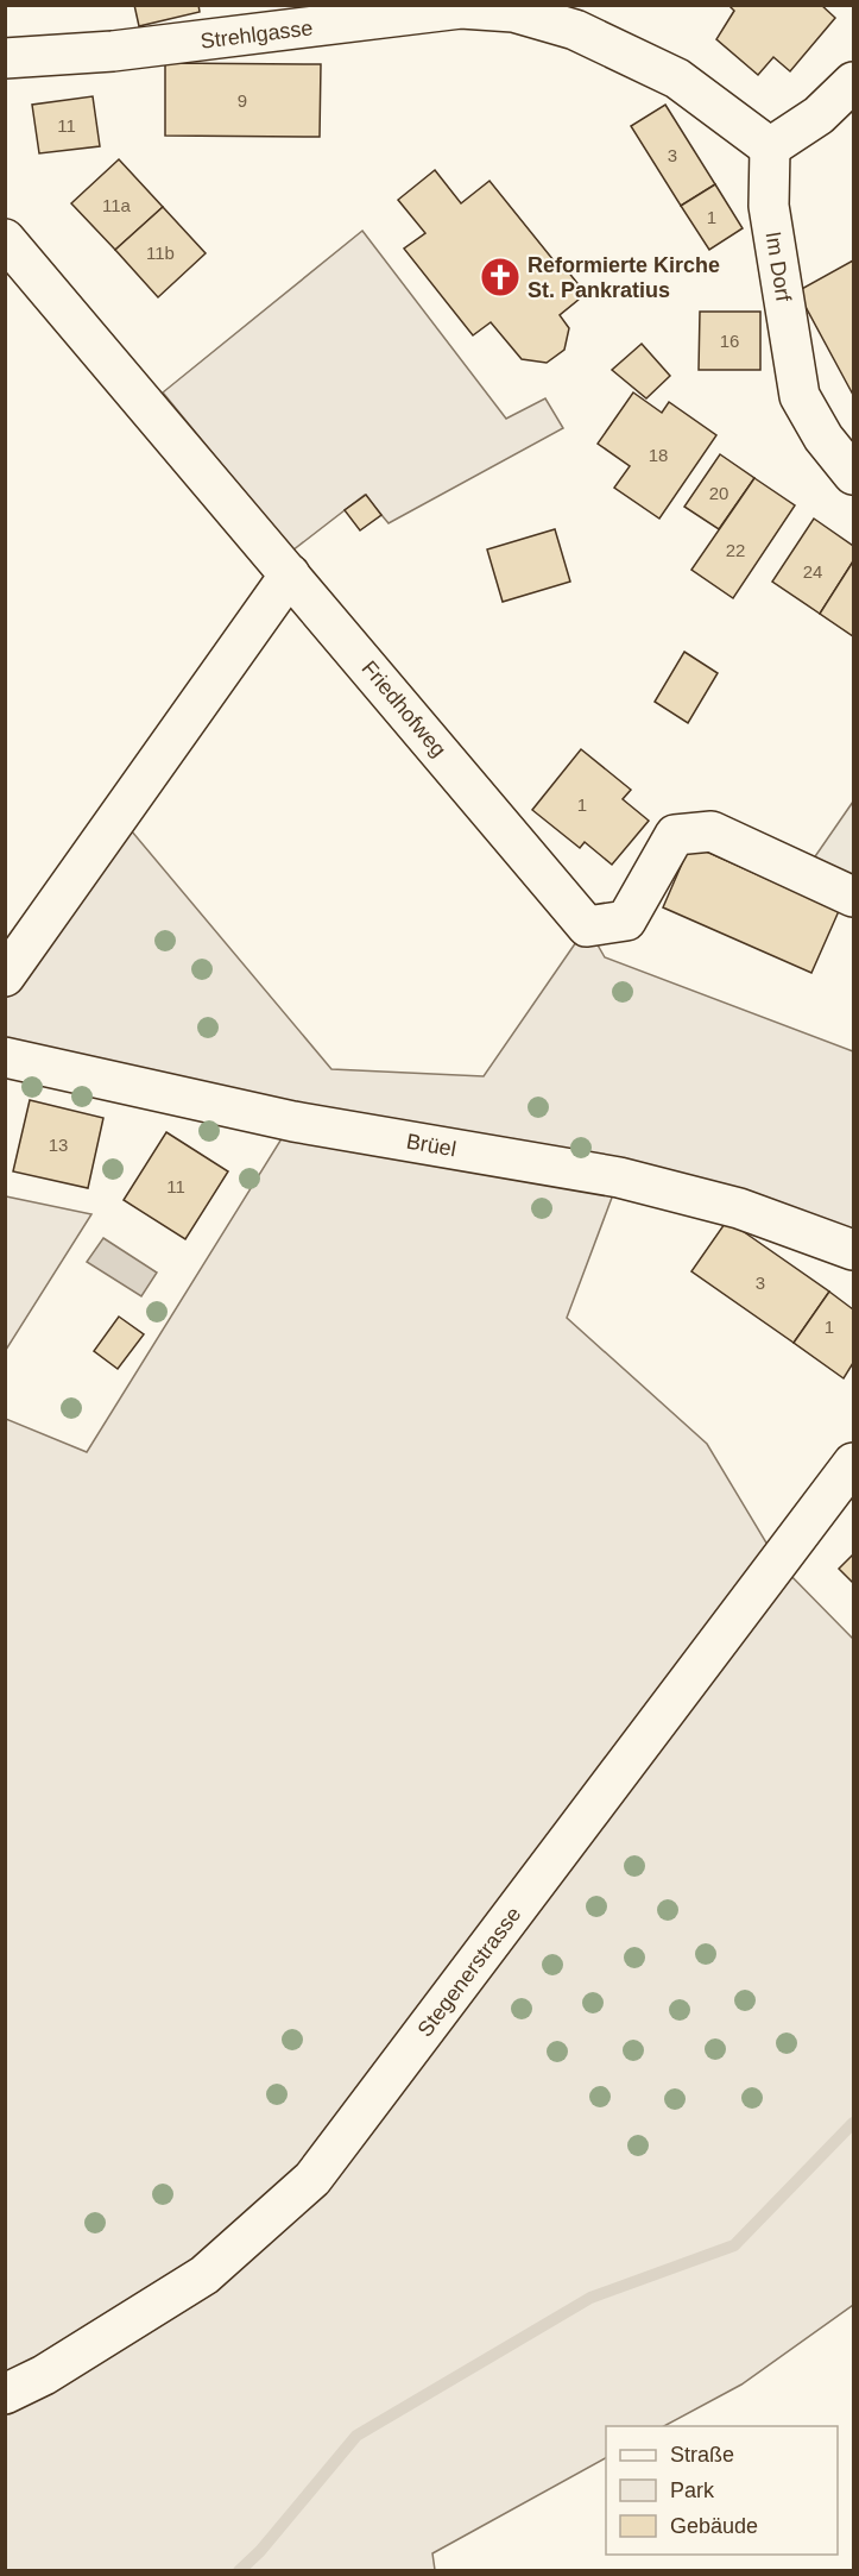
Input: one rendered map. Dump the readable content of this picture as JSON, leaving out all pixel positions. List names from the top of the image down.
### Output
{
  "streets": {
    "street": [
      "Strehlgasse",
      "Im Dorf",
      "Friedhofweg",
      "Brüel",
      "Stegenerstrasse"
    ]
  },
  "crossings": [
    ["Strehlgasse", "Im Dorf"]
  ],
  "places": {
    "church": ["Reformierte Kirche St. Pankratius"]
  },
  "house_numbers": [
    "9",
    "11",
    "3",
    "11a",
    "1",
    "11b",
    "16",
    "18",
    "20",
    "22",
    "24",
    "1",
    "13",
    "11",
    "3",
    "1"
  ],
  "legend": ["Straße", "Park", "Gebäude"]
}
